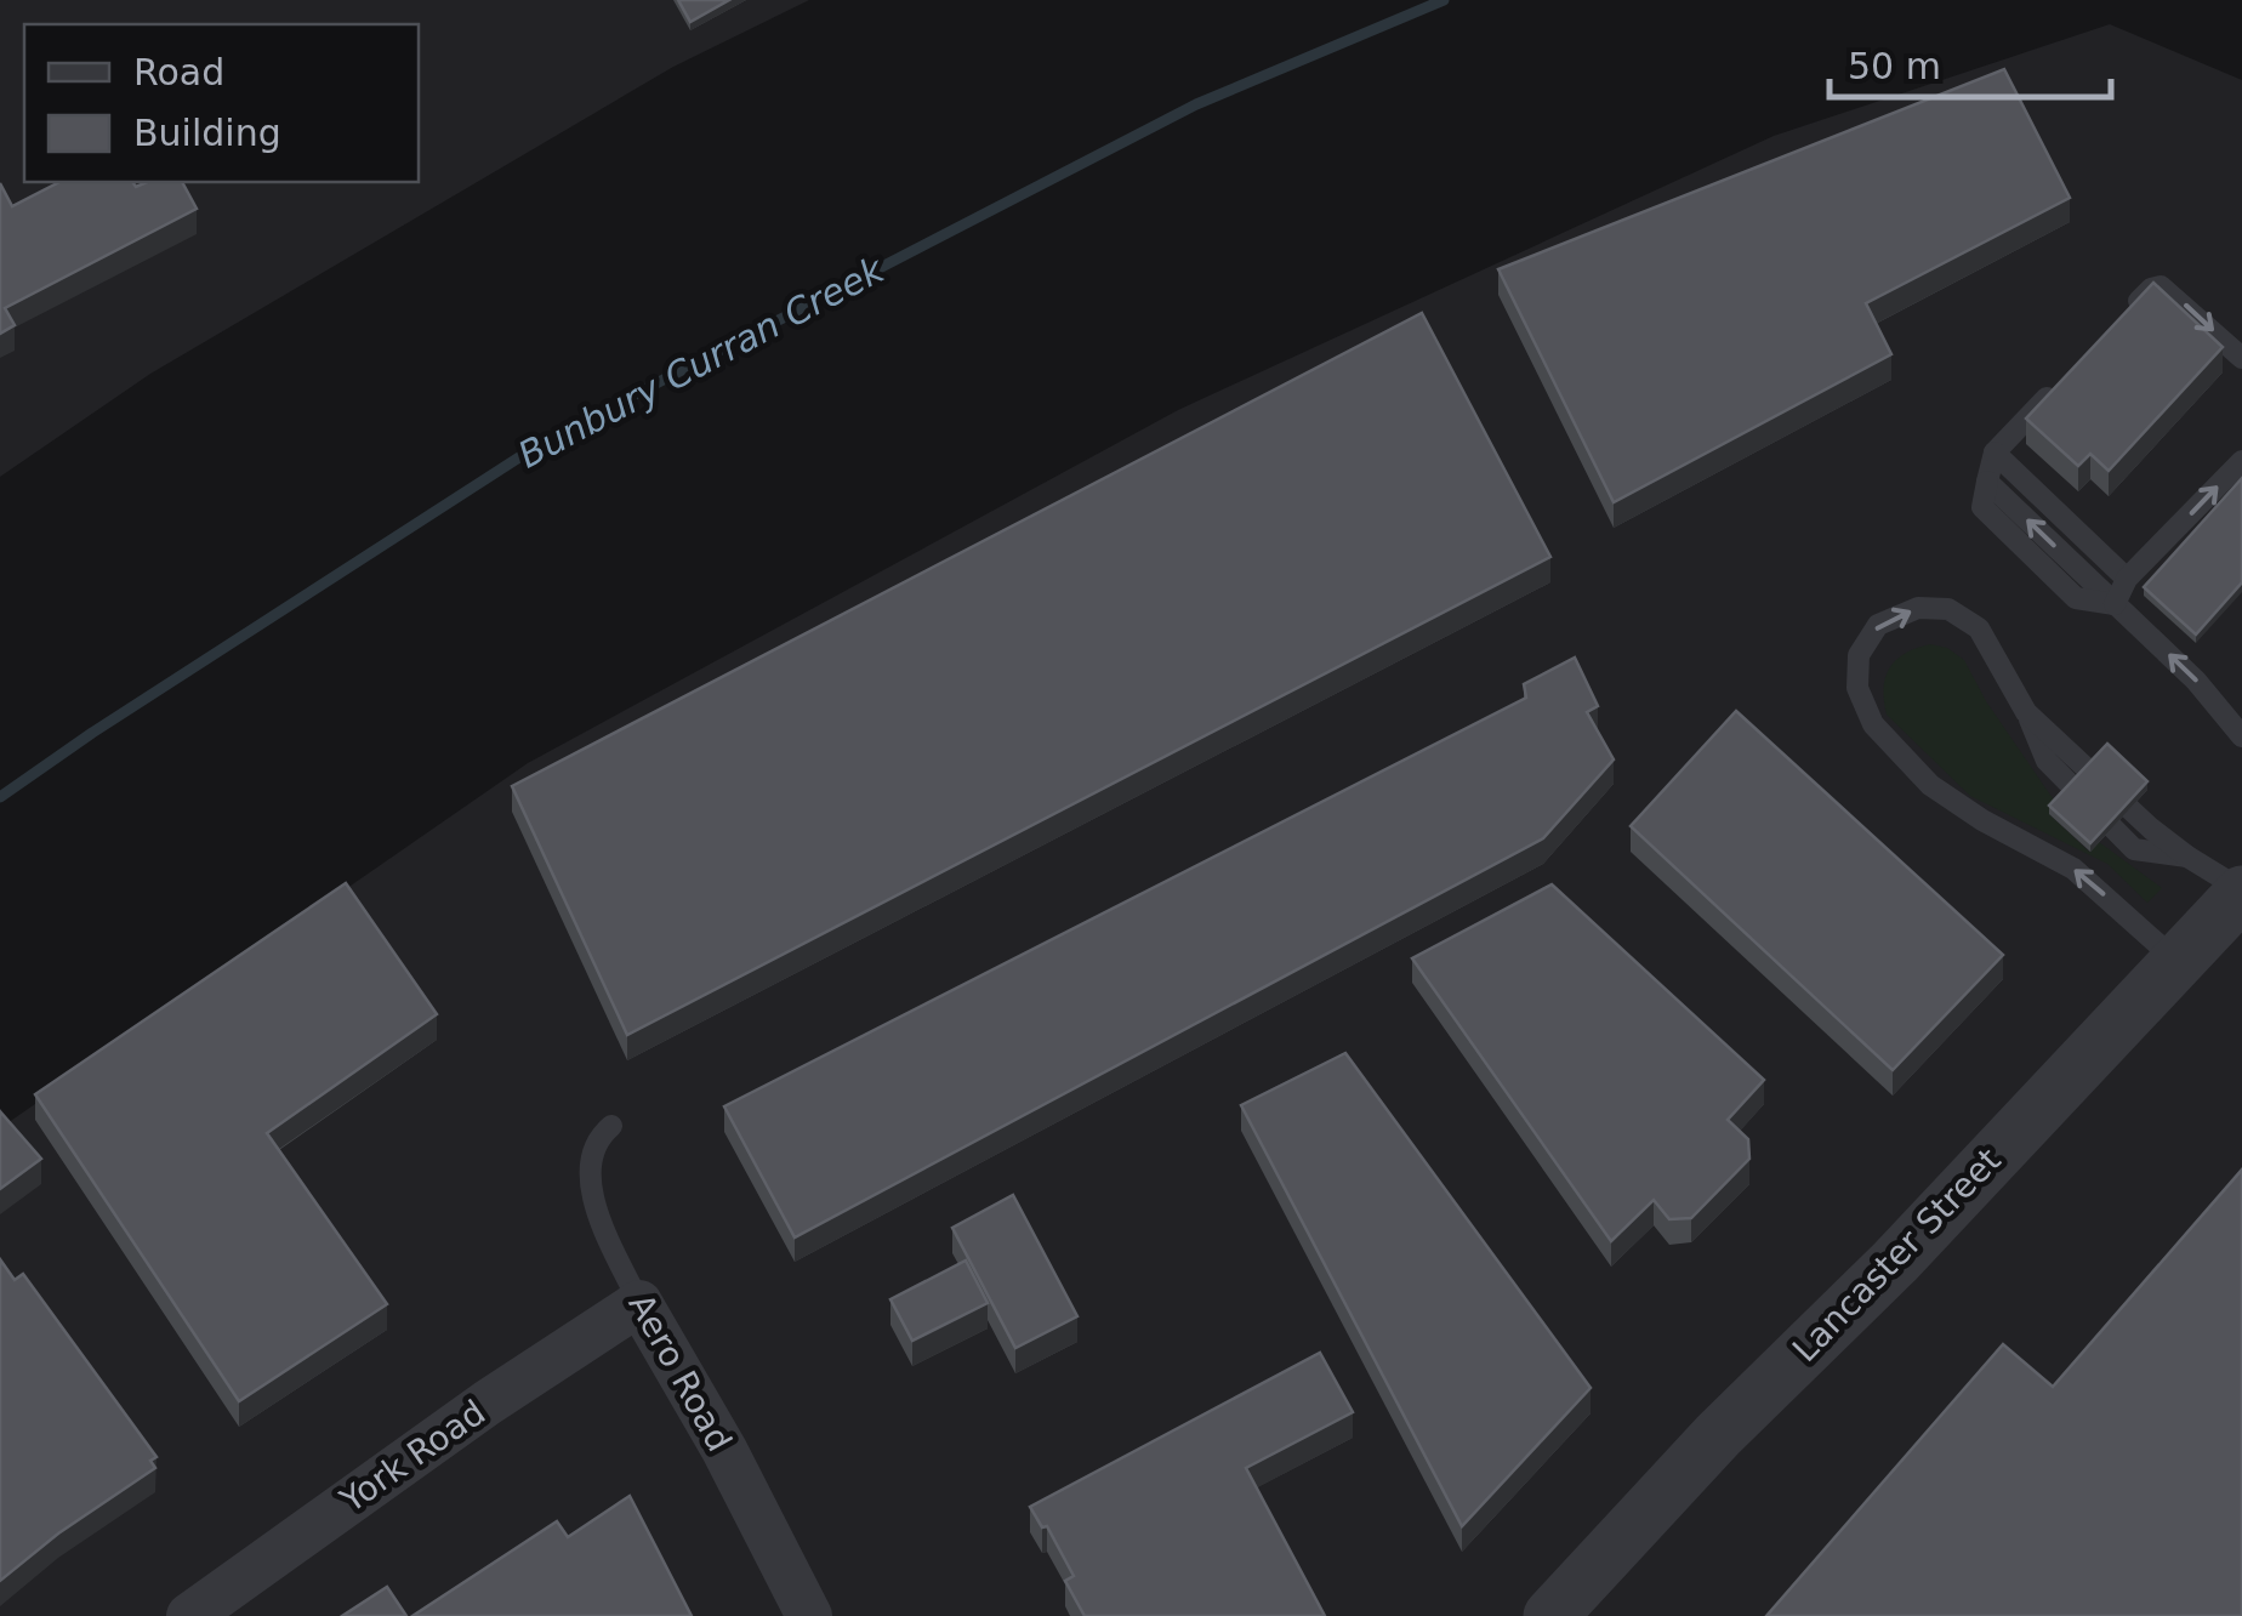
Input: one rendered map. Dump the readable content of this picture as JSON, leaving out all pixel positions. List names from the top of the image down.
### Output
{
  "streets": {
    "street": ["Lancaster Street", "Aero Road", "York Road"]
  },
  "crossings": [
    ["Aero Road", "York Road"]
  ],
  "water": ["Bunbury Curran Creek"],
  "legend": ["Road", "Building"],
  "scale_bar": "50 m"
}
